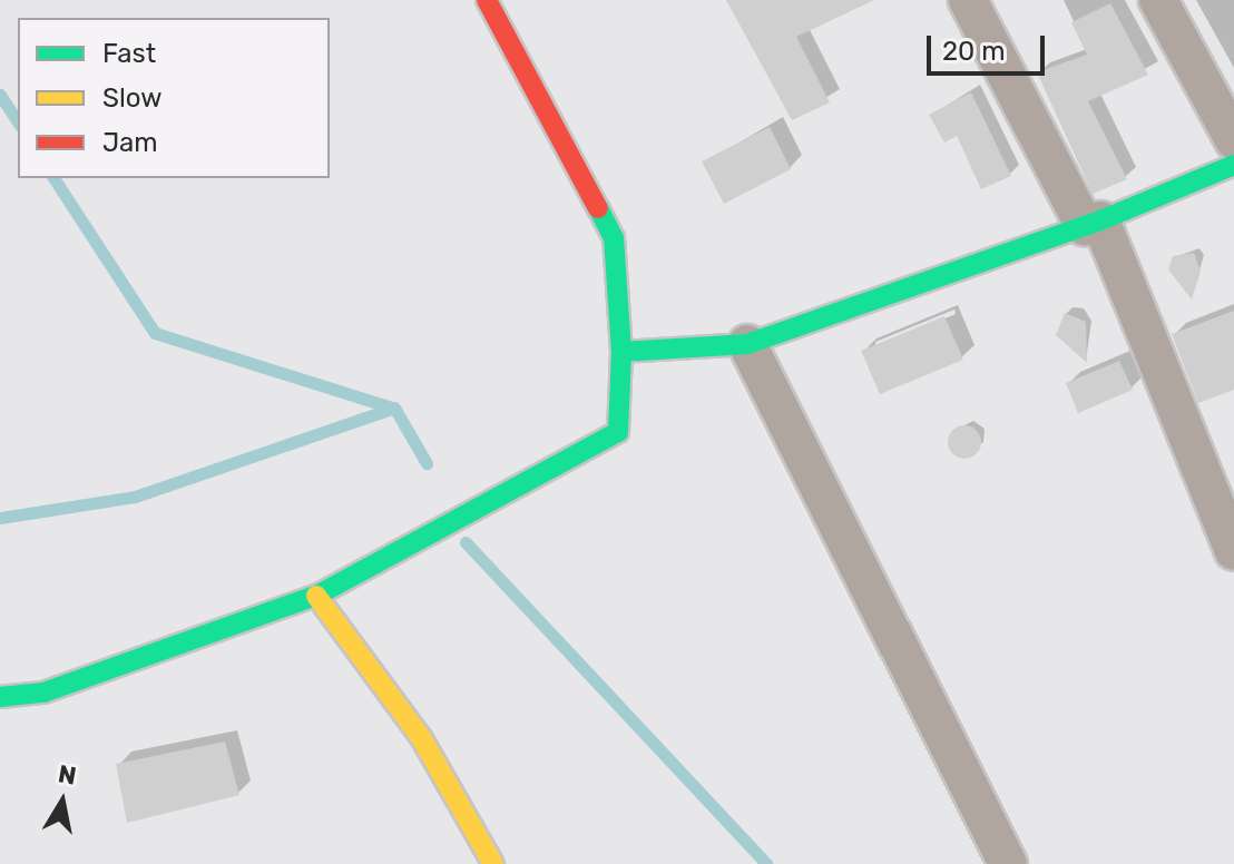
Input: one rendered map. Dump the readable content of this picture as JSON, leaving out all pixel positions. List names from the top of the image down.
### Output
{
  "legend": ["Fast", "Slow", "Jam"],
  "scale_bar": "20 m",
  "north": "top"
}
